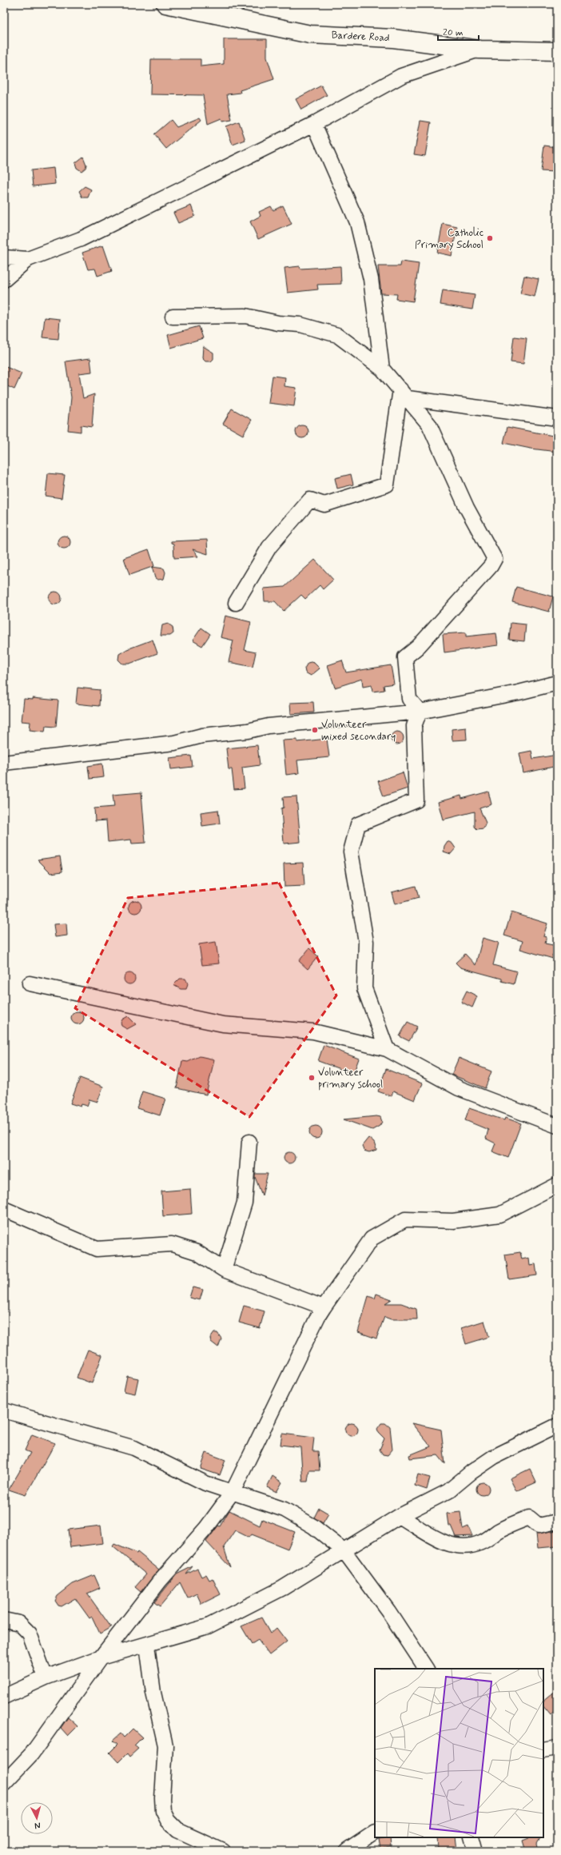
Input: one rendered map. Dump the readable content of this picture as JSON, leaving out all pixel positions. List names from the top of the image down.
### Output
{
  "streets": {
    "street": ["Bardere Road"]
  },
  "places": ["Catholic Primary School", "Volunteer mixed secondary", "Volunteer primary school"],
  "scale_bar": "20 m",
  "north": "bottom"
}
